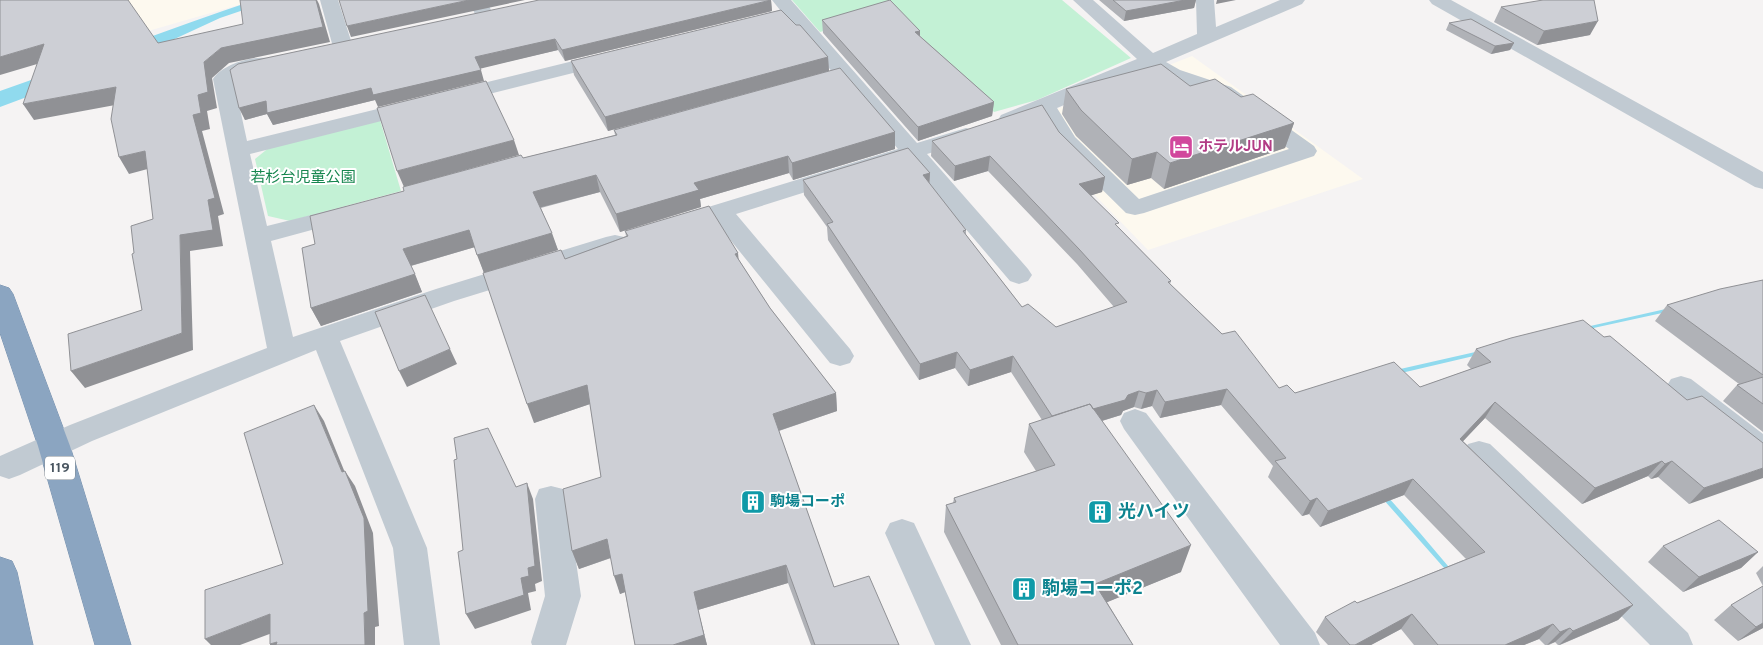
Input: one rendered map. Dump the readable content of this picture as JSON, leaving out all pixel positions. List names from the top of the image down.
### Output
{
  "streets": {
    "highway": ["119"]
  },
  "parks": ["若杉台児童公園"],
  "places": {
    "hotel": ["ホテルJUN"],
    "building": ["駒場コーポ", "光ハイツ", "駒場コーポ2"]
  }
}
